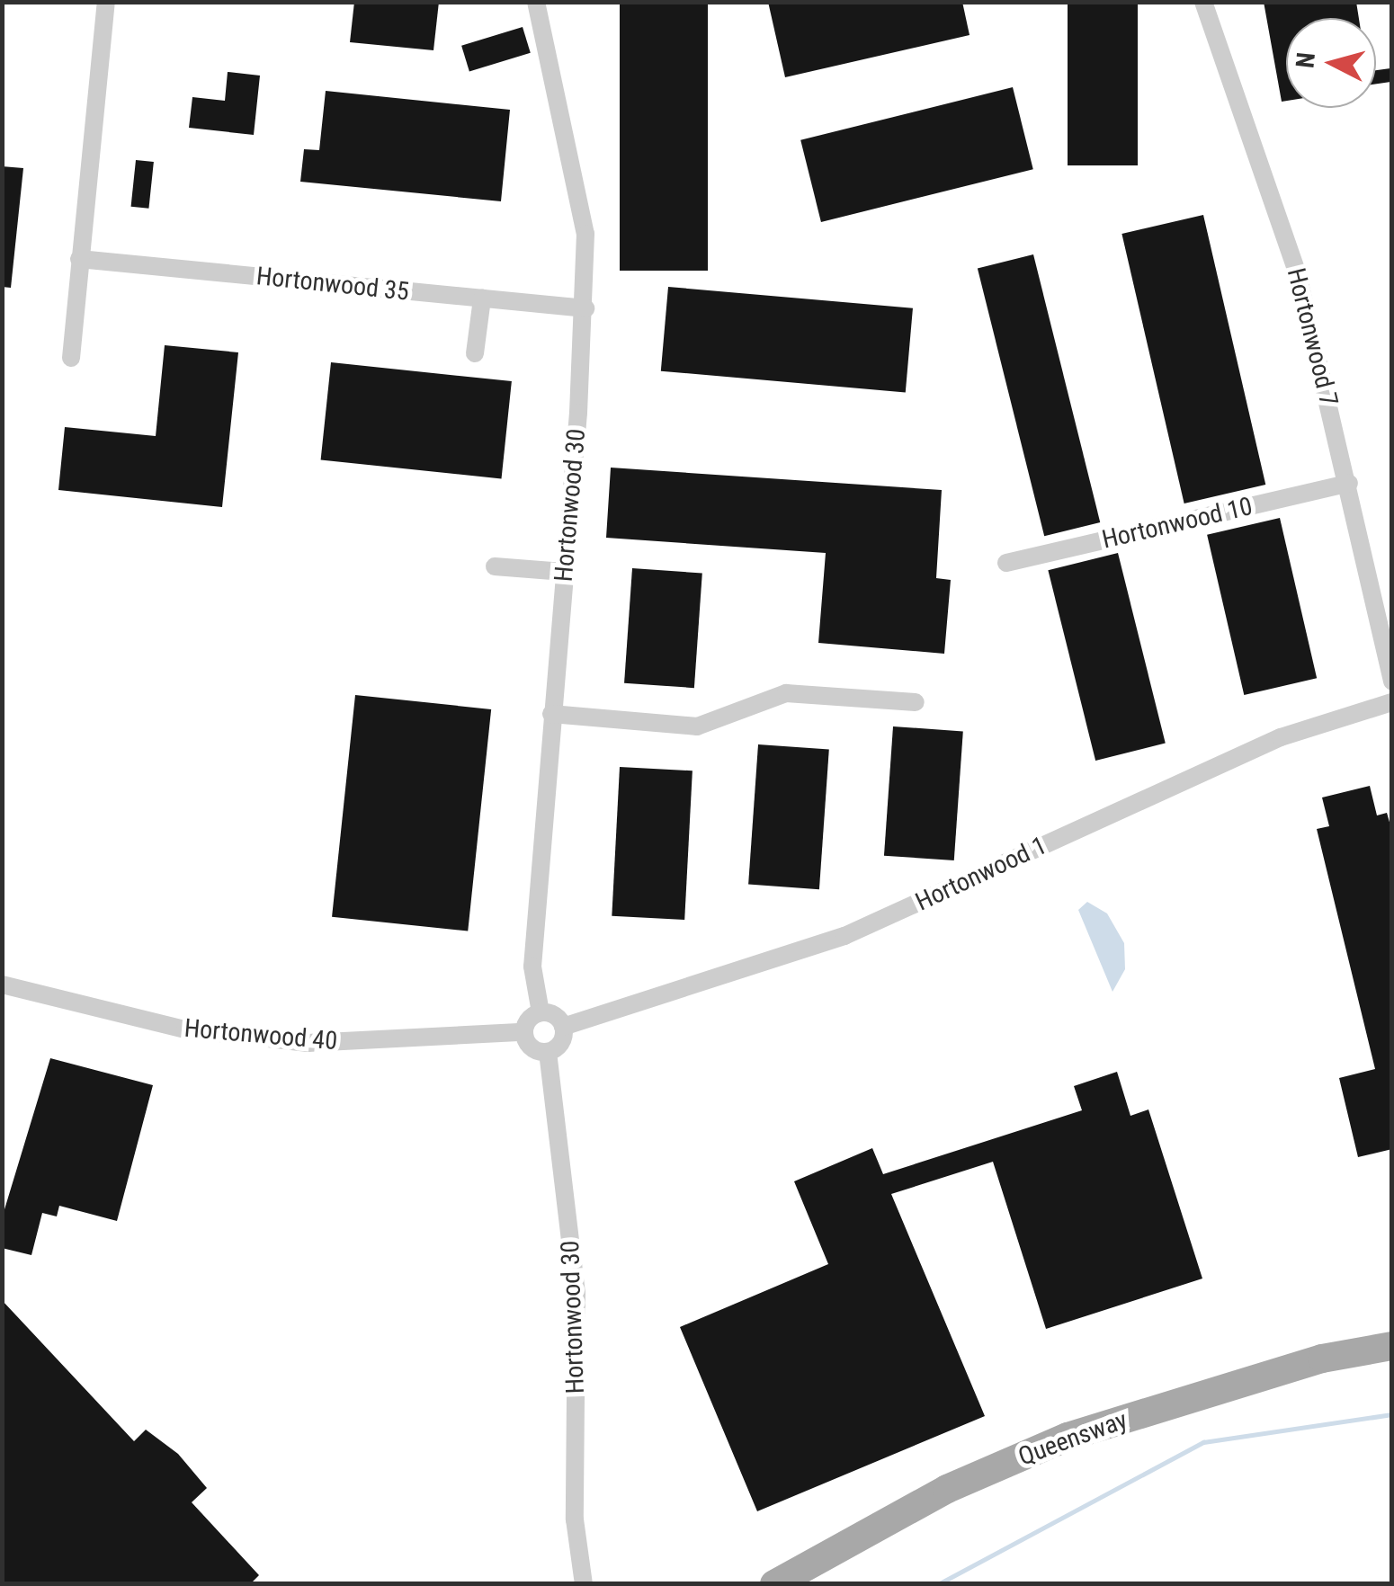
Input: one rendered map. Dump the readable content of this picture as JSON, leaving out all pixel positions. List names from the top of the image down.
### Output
{
  "streets": {
    "main road": ["Queensway"],
    "street": [
      "Hortonwood 35",
      "Hortonwood 7",
      "Hortonwood 30",
      "Hortonwood 10",
      "Hortonwood 1",
      "Hortonwood 40"
    ]
  },
  "crossings": [
    ["Hortonwood 35", "Hortonwood 30"],
    ["Hortonwood 7", "Hortonwood 10"],
    ["Hortonwood 30", "Hortonwood 1"],
    ["Hortonwood 30", "Hortonwood 40"],
    ["Hortonwood 1", "Hortonwood 40"]
  ],
  "north": "left"
}
